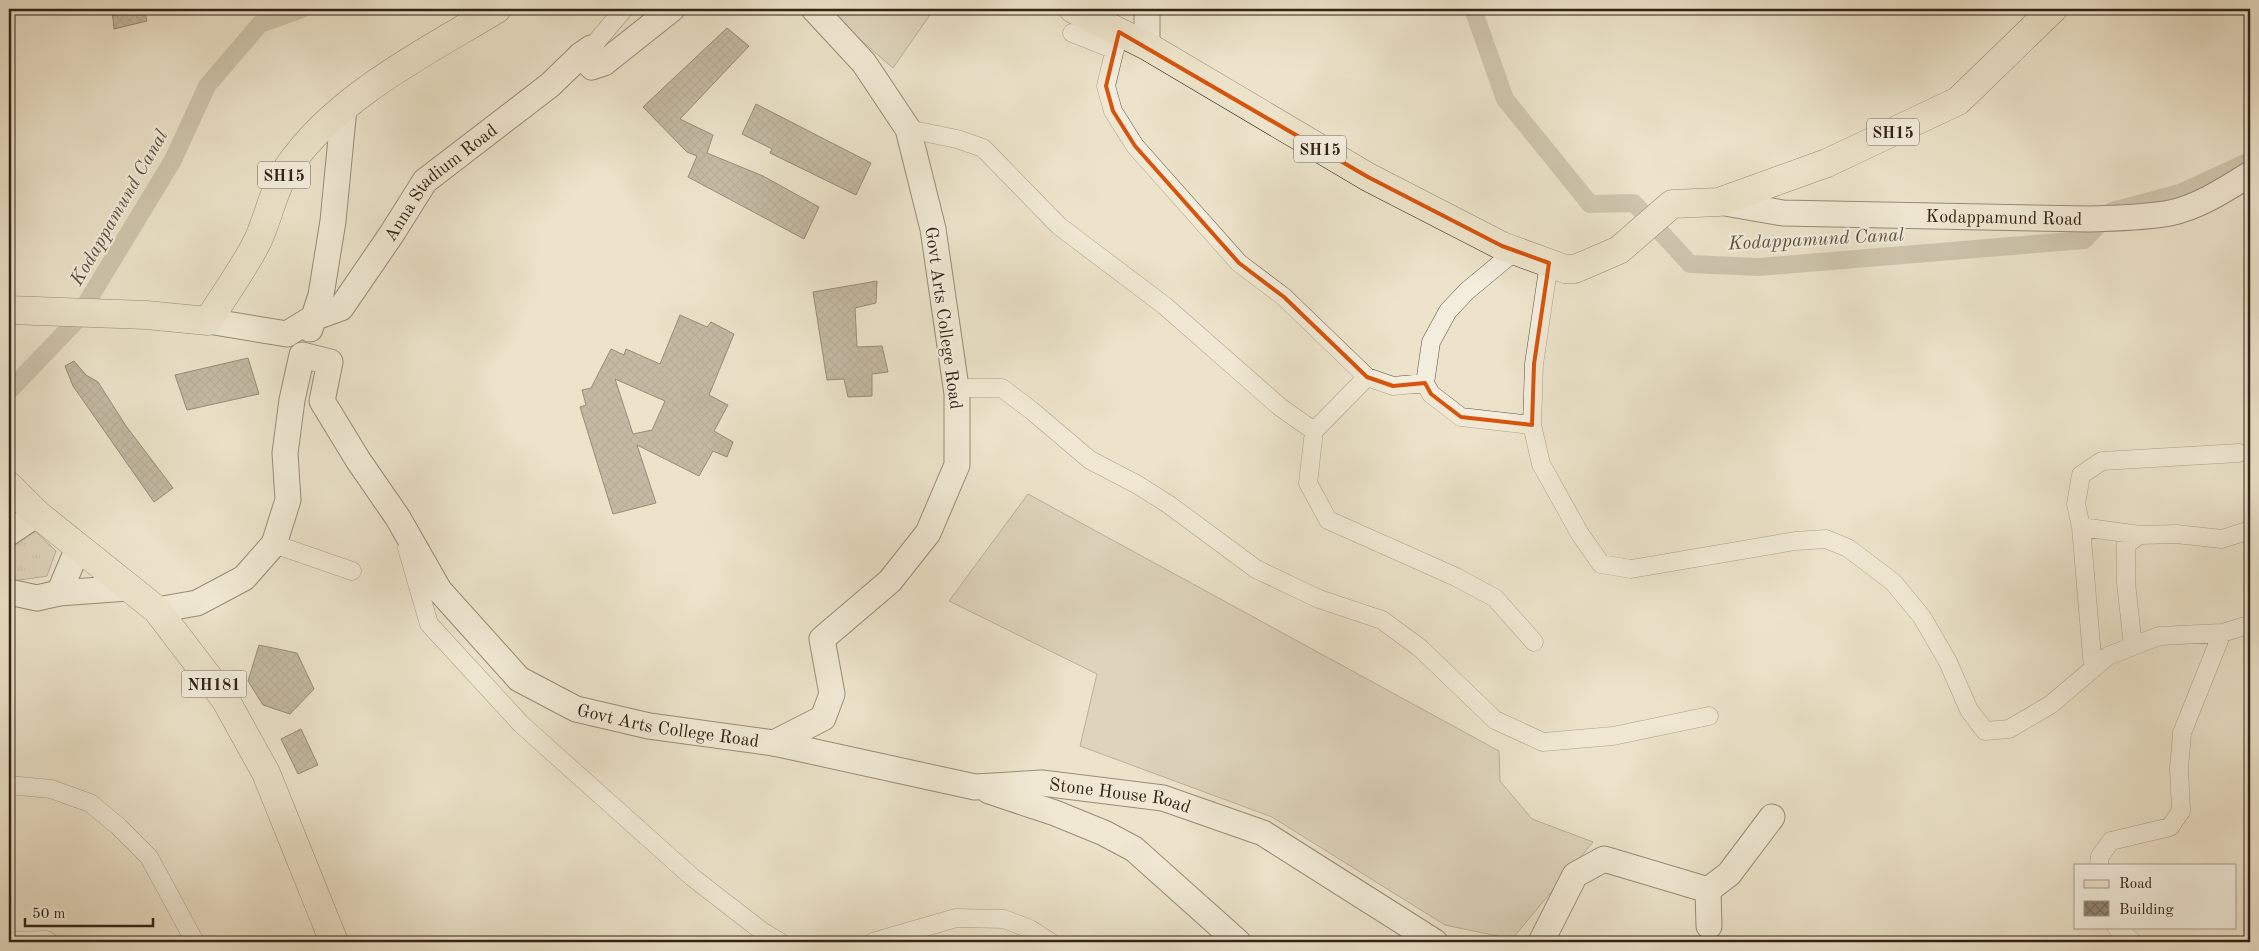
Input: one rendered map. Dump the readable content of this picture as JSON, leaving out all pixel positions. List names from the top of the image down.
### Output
{
  "streets": {
    "main road": ["SH15", "NH181"],
    "street": [
      "Anna Stadium Road",
      "Kodappamund Road",
      "Govt Arts College Road",
      "Stone House Road"
    ]
  },
  "crossings": [
    ["SH15", "Anna Stadium Road"],
    ["SH15", "Kodappamund Road"],
    ["Govt Arts College Road", "Stone House Road"]
  ],
  "water": ["Kodappamund Canal"],
  "legend": ["Road", "Building"],
  "scale_bar": "50 m"
}
